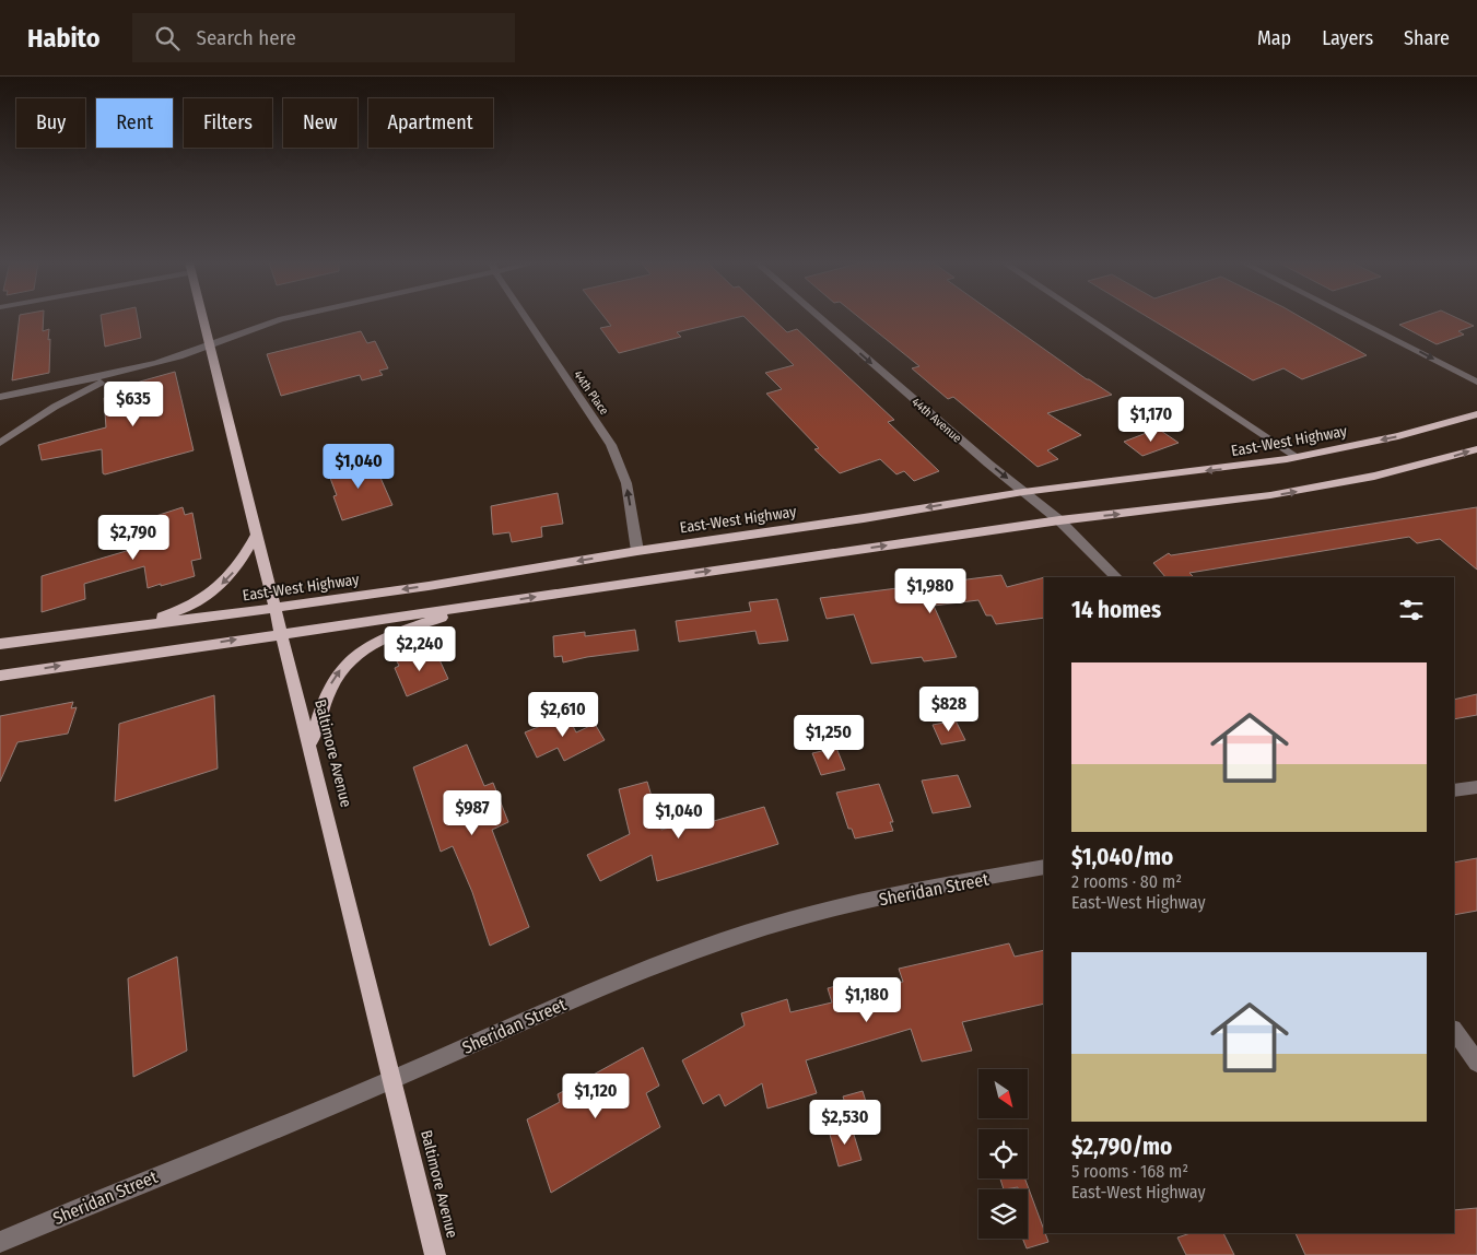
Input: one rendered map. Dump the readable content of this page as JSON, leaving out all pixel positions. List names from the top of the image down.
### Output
{
  "streets": {
    "main road": ["East-West Highway", "Baltimore Avenue"],
    "street": ["44th Place", "44th Avenue", "Sheridan Street"]
  },
  "crossings": [
    ["44th Place", "East-West Highway"],
    ["44th Avenue", "East-West Highway"],
    ["East-West Highway", "Baltimore Avenue"],
    ["Baltimore Avenue", "Sheridan Street"]
  ],
  "one_way": ["44th Place", "44th Avenue"],
  "north": "bottom right",
  "page": {
    "header": "Habito",
    "search": "Search here",
    "nav": ["Map", "Layers", "Share"],
    "chip": [
      "Buy",
      "Rent",
      "Filters",
      "New",
      "Apartment"
    ],
    "price": [
      "$635",
      "$1,170",
      "$1,040",
      "$2,790",
      "$1,980",
      "$2,240",
      "$828",
      "$2,610",
      "$1,250",
      "$987",
      "$1,040",
      "$1,180",
      "$1,120",
      "$2,530"
    ],
    "heading": "14 homes",
    "list": [
      {
        "name": "$1,040/mo",
        "note": "2 rooms · 80 m² · East-West Highway"
      },
      {
        "name": "$2,790/mo",
        "note": "5 rooms · 168 m² · East-West Highway"
      }
    ]
  }
}
